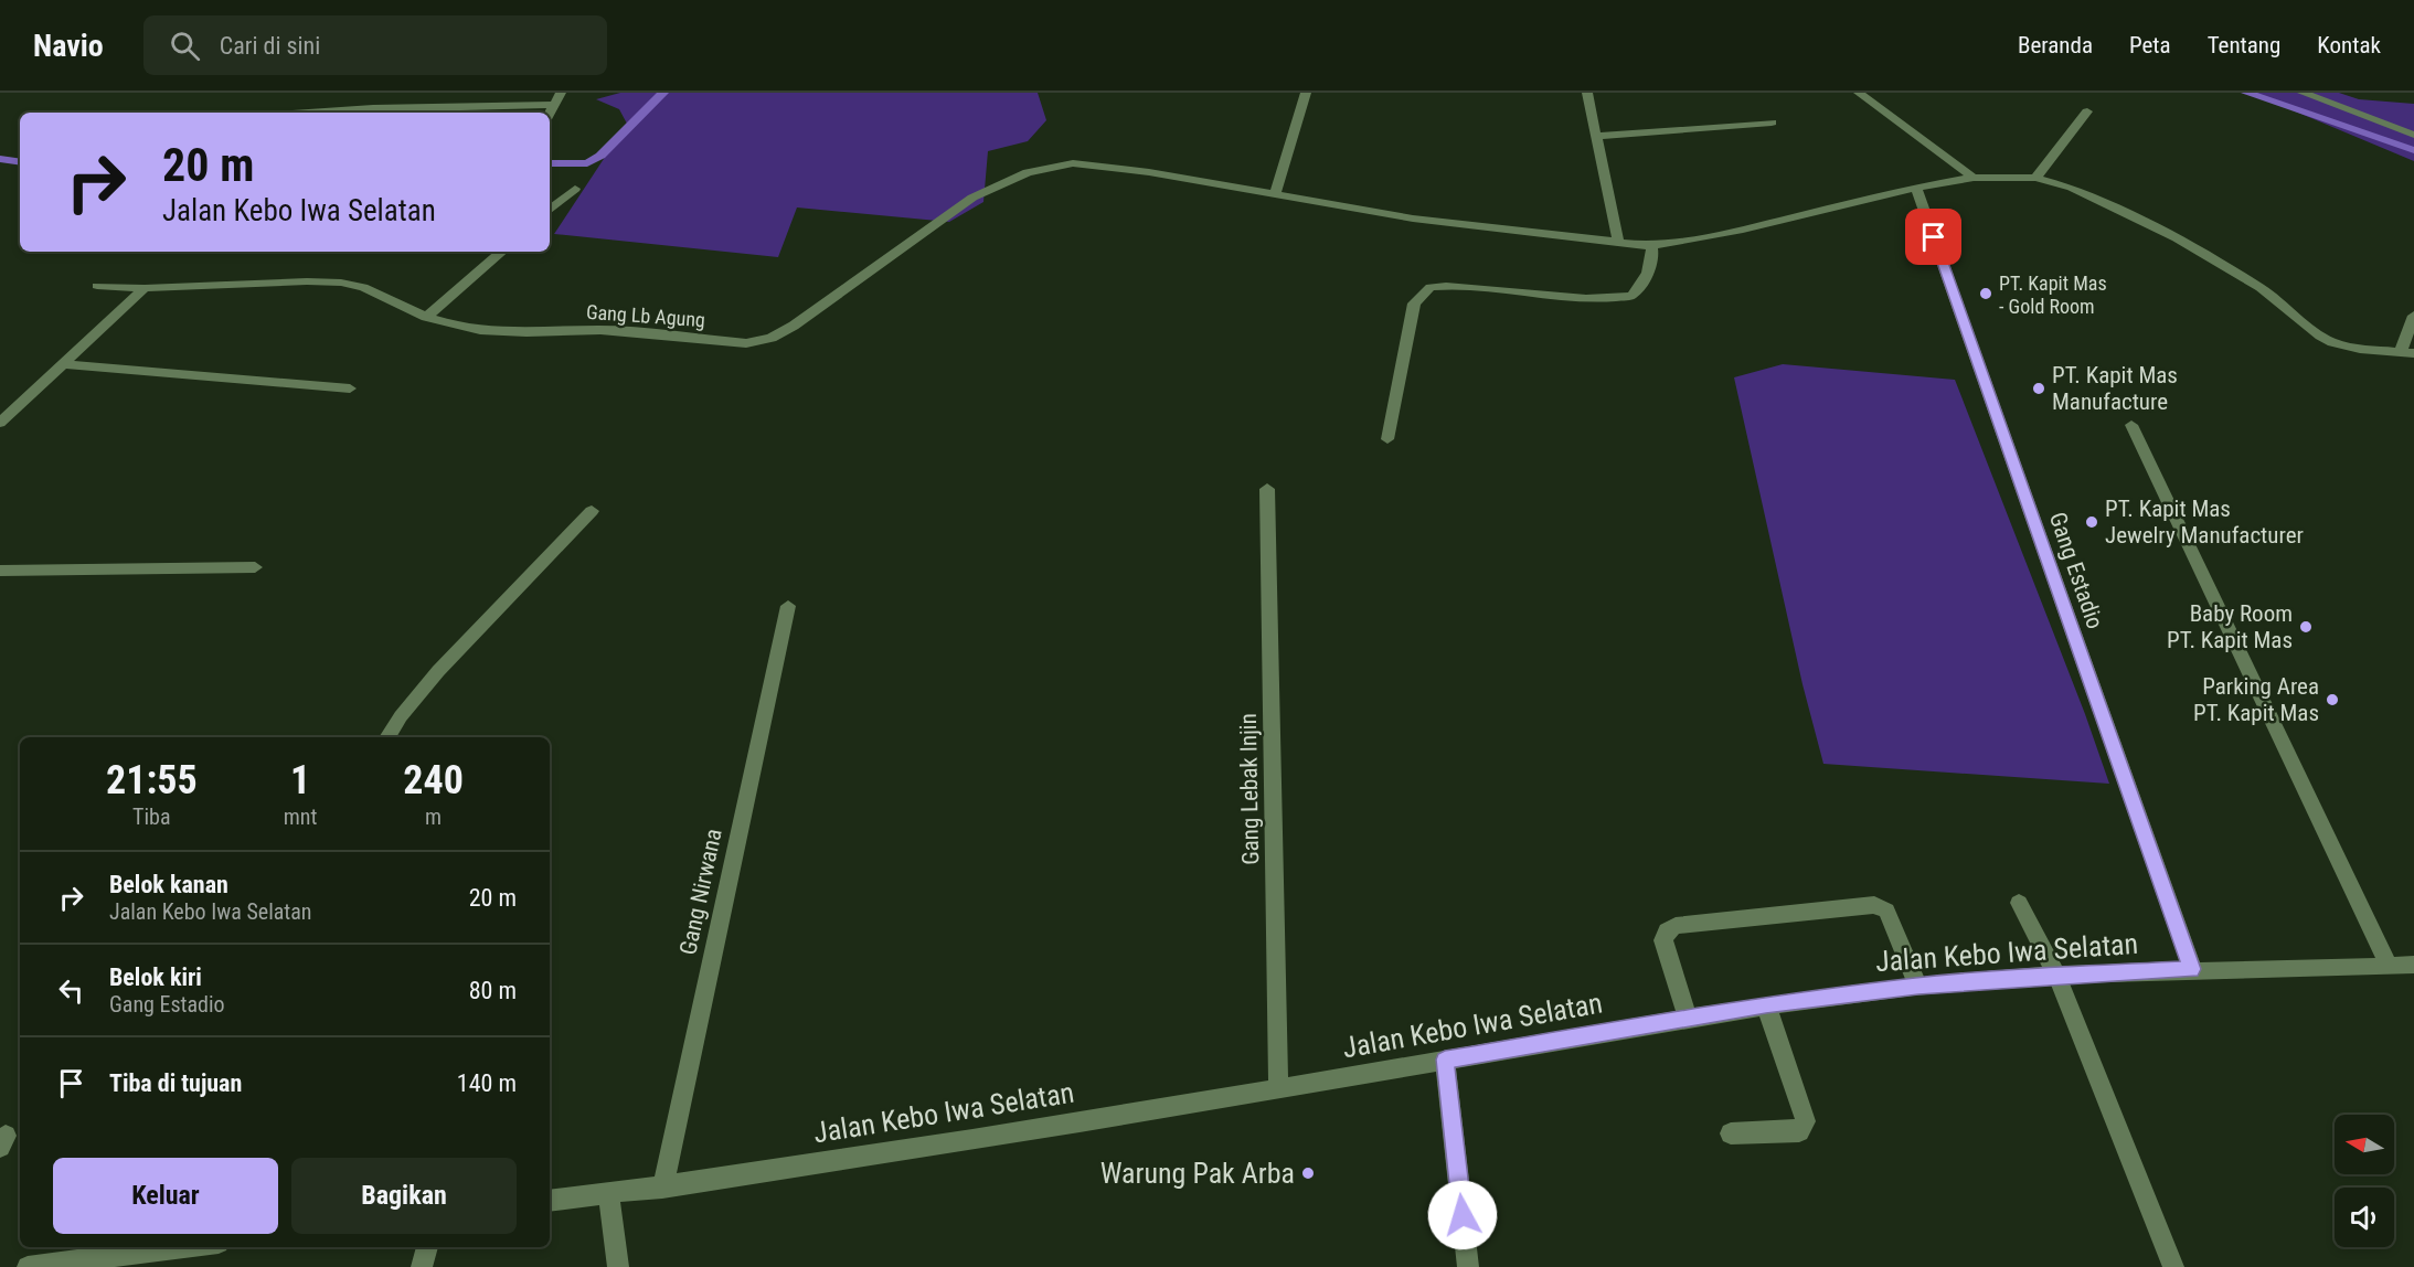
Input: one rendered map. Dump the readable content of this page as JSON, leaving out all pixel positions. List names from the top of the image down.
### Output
{
  "streets": {
    "street": [
      "Gang Lb Agung",
      "Gang Estadio",
      "Gang Lebak Injin",
      "Gang Nirwana",
      "Jalan Kebo Iwa Selatan"
    ]
  },
  "crossings": [
    ["Gang Lb Agung", "Gang Estadio"],
    ["Gang Estadio", "Jalan Kebo Iwa Selatan"],
    ["Gang Lebak Injin", "Jalan Kebo Iwa Selatan"],
    ["Gang Nirwana", "Jalan Kebo Iwa Selatan"]
  ],
  "places": [
    "PT. Kapit Mas - Gold Room",
    "PT. Kapit Mas Manufacture",
    "PT. Kapit Mas Jewelry Manufacturer",
    "Baby Room PT. Kapit Mas",
    "Parking Area PT. Kapit Mas",
    "Warung Pak Arba"
  ],
  "north": "left",
  "page": {
    "header": "Navio",
    "search": "Cari di sini",
    "nav": [
      "Beranda",
      "Peta",
      "Tentang",
      "Kontak"
    ],
    "turn": ["20 m", "Jalan Kebo Iwa Selatan"],
    "eta": [
      "21:55",
      "Tiba",
      "1",
      "mnt",
      "240",
      "m"
    ],
    "list": [
      {
        "name": "Belok kanan",
        "note": "Jalan Kebo Iwa Selatan",
        "value": "20 m"
      },
      {
        "name": "Belok kiri",
        "note": "Gang Estadio",
        "value": "80 m"
      },
      {
        "name": "Tiba di tujuan",
        "value": "140 m"
      }
    ],
    "buttons": ["Keluar", "Bagikan"]
  }
}
